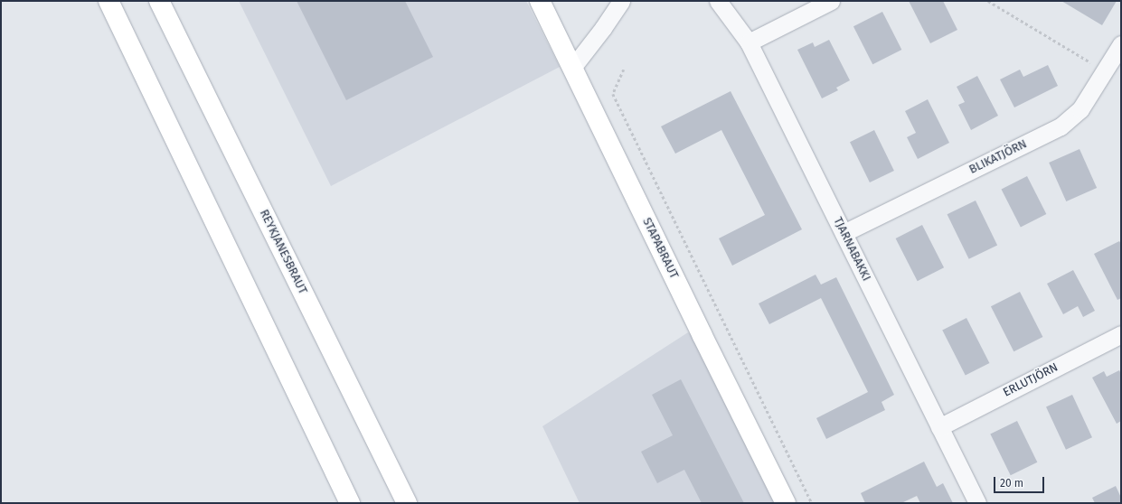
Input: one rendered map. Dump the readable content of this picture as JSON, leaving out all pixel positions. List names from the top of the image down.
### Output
{
  "streets": {
    "main road": ["STAPABRAUT", "REYKJANESBRAUT"],
    "street": ["BLIKATJÖRN", "TJARNABAKKI", "ERLUTJÖRN"]
  },
  "crossings": [
    ["BLIKATJÖRN", "TJARNABAKKI"],
    ["TJARNABAKKI", "ERLUTJÖRN"]
  ],
  "scale_bar": "20 m"
}
